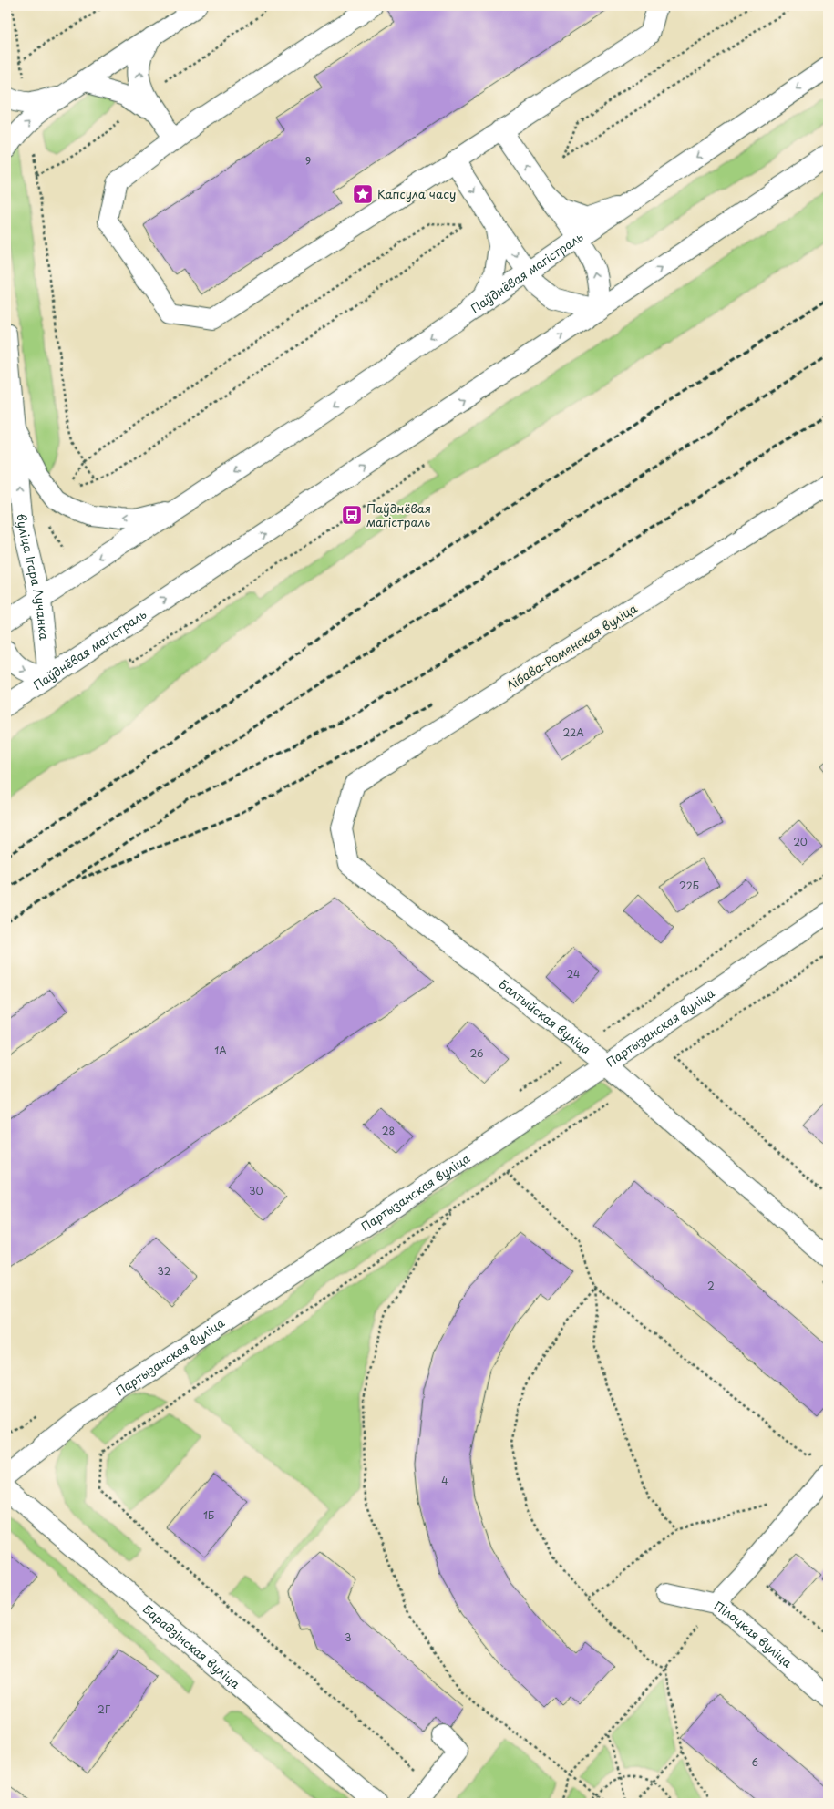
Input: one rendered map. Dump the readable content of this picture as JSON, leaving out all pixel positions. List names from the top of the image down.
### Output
{
  "streets": {
    "street": [
      "Паўднёвая магістраль",
      "вуліца Ігара Лучанка",
      "Лібава-Роменская вуліца",
      "Балтыйская вуліца",
      "Партызанская вуліца",
      "Пілоцкая вуліца",
      "Барадзінская вуліца"
    ]
  },
  "crossings": [
    ["Паўднёвая магістраль", "вуліца Ігара Лучанка"],
    ["Лібава-Роменская вуліца", "Балтыйская вуліца"],
    ["Балтыйская вуліца", "Партызанская вуліца"]
  ],
  "one_way": ["вуліца Ігара Лучанка"],
  "places": {
    "place": ["Капсула часу"],
    "bus stop": ["Паўднёвая магістраль"]
  },
  "house_numbers": [
    "9",
    "22А",
    "20",
    "22Б",
    "24",
    "1А",
    "26",
    "28",
    "30",
    "32",
    "2",
    "4",
    "1Б",
    "3",
    "2Г",
    "6"
  ]
}
